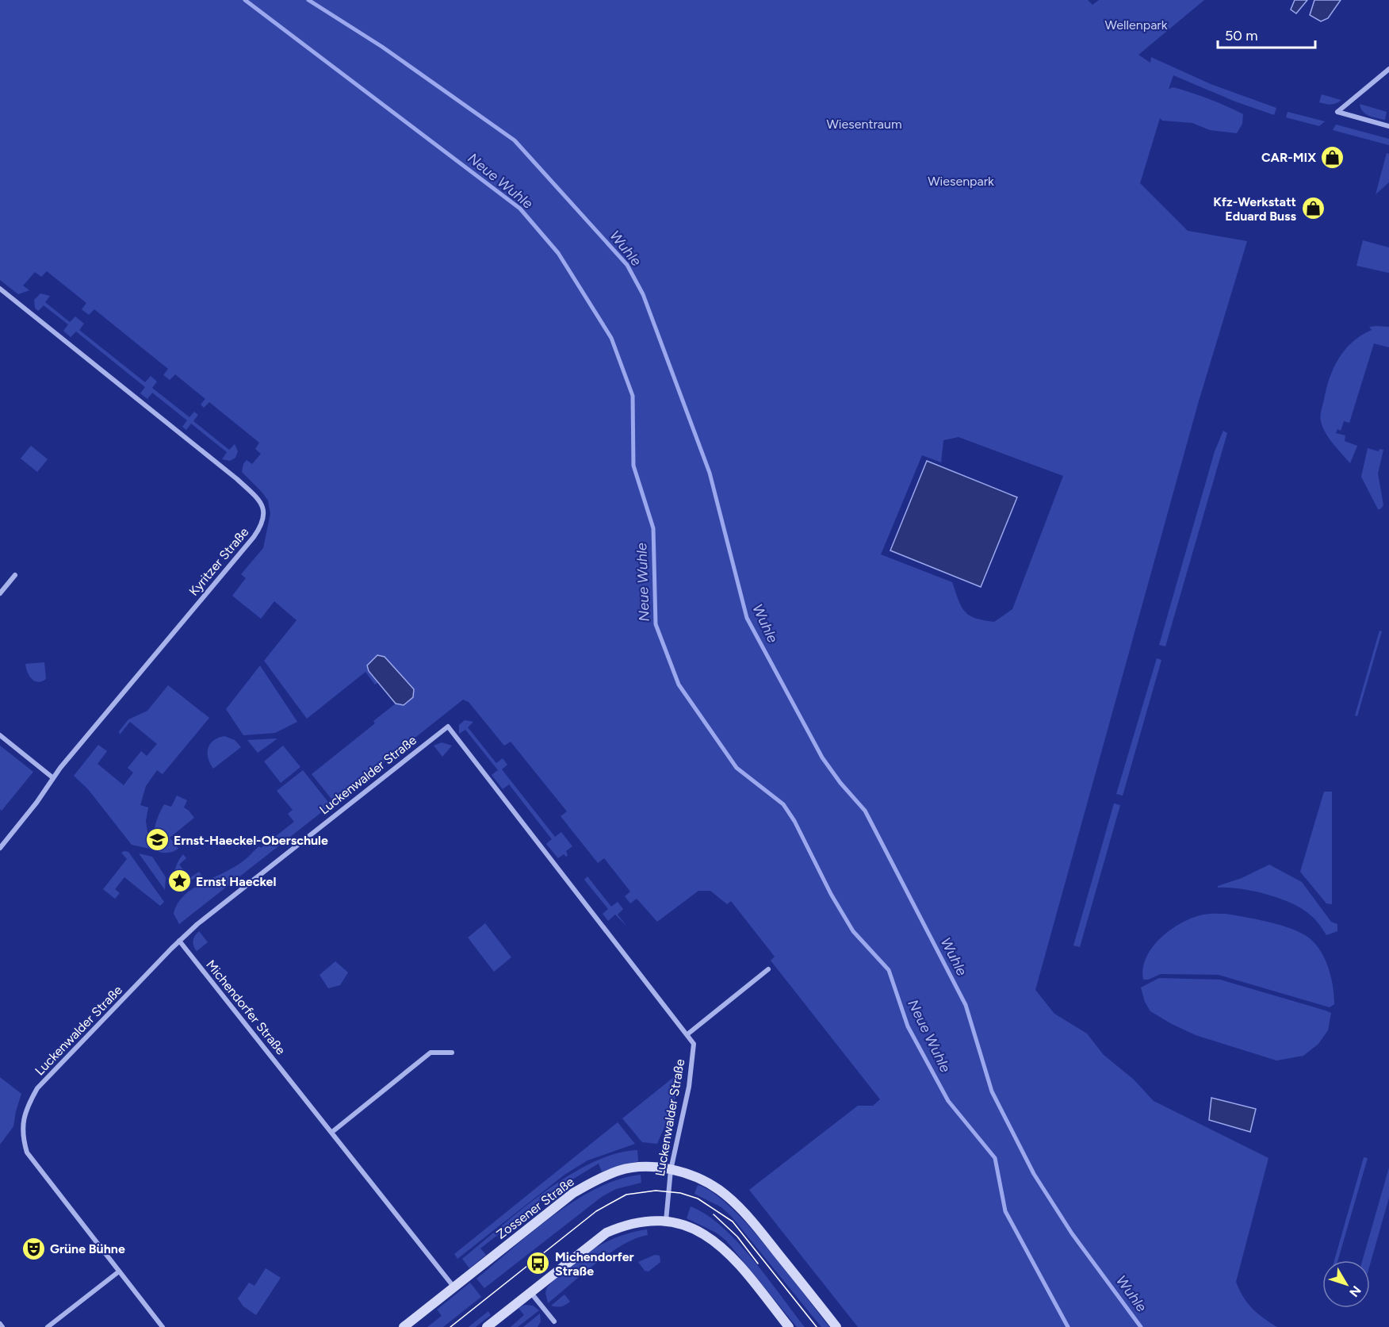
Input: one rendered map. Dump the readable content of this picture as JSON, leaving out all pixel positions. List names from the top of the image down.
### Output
{
  "streets": {
    "street": [
      "Kyritzer Straße",
      "Luckenwalder Straße",
      "Michendorfer Straße",
      "Zossener Straße"
    ]
  },
  "crossings": [
    ["Luckenwalder Straße", "Michendorfer Straße"],
    ["Luckenwalder Straße", "Zossener Straße"],
    ["Michendorfer Straße", "Zossener Straße"]
  ],
  "water": ["Neue Wuhle", "Wuhle"],
  "parks": ["Wellenpark", "Wiesentraum", "Wiesenpark"],
  "places": {
    "shop": ["CAR-MIX", "Kfz-Werkstatt Eduard Buss"],
    "school or university": ["Ernst-Haeckel-Oberschule"],
    "place": ["Ernst Haeckel"],
    "theatre": ["Grüne Bühne"],
    "bus stop": ["Michendorfer Straße"]
  },
  "scale_bar": "50 m",
  "north": "bottom right"
}
